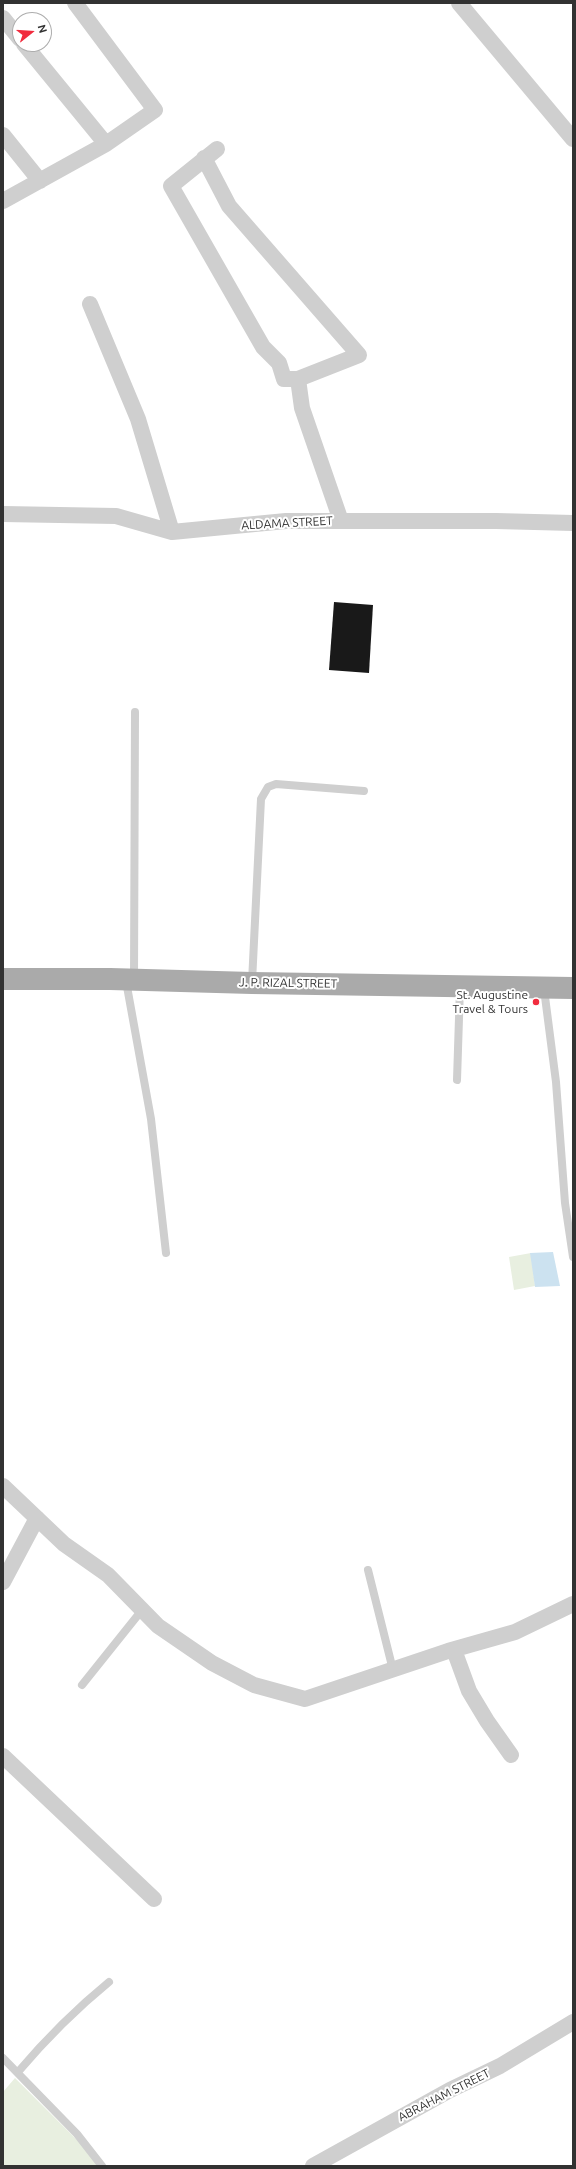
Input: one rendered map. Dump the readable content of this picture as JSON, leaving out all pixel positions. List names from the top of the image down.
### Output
{
  "streets": {
    "main road": ["J. P. RIZAL STREET"],
    "street": ["ALDAMA STREET", "ABRAHAM STREET"]
  },
  "places": ["St. Augustine Travel & Tours"],
  "north": "right"
}
